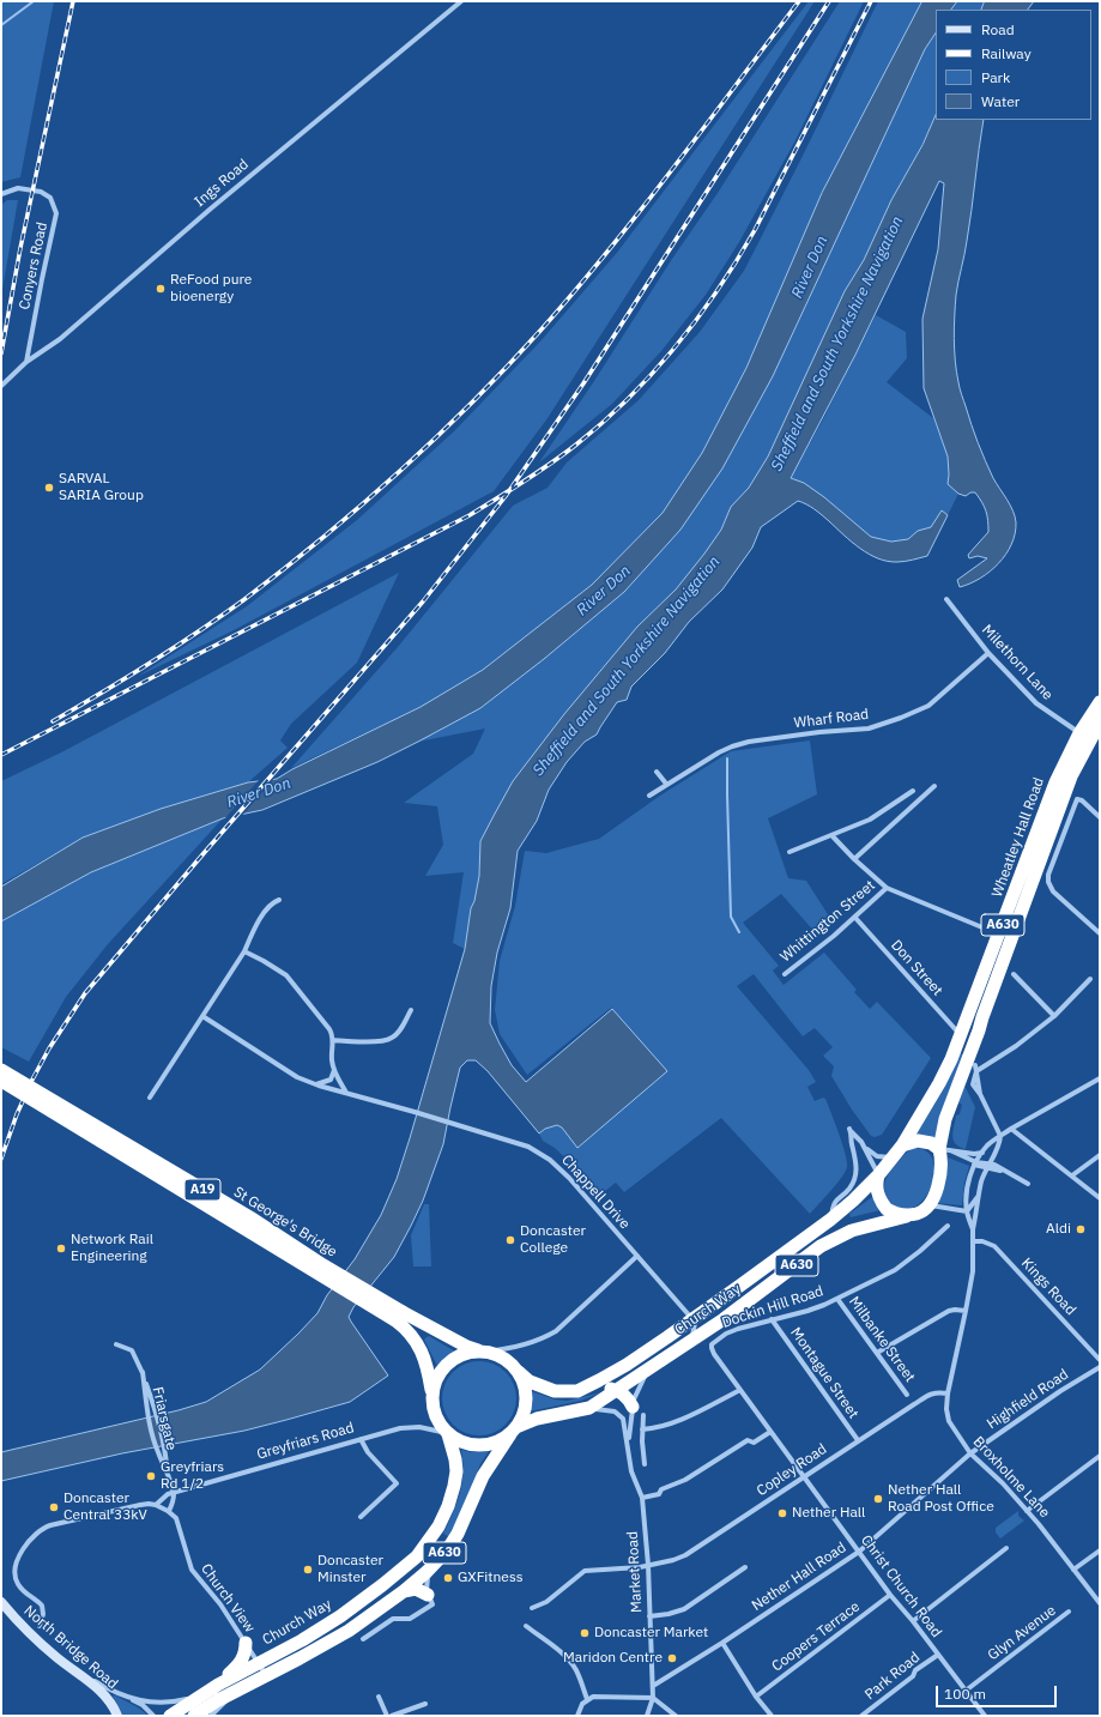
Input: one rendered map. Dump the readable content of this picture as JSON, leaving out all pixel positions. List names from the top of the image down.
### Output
{
  "streets": {
    "highway": [
      "Wheatley Hall Road",
      "A630",
      "A19",
      "St George's Bridge",
      "Church Way"
    ],
    "street": [
      "Ings Road",
      "Conyers Road",
      "Milethorn Lane",
      "Wharf Road",
      "Whittington Street",
      "Don Street",
      "Chappell Drive",
      "Kings Road",
      "Dockin Hill Road",
      "Milbanke Street",
      "Montague Street",
      "Highfield Road",
      "Friarsgate",
      "Greyfriars Road",
      "Copley Road",
      "Broxholme Lane",
      "Market Road",
      "Nether Hall Road",
      "Christ Church Road",
      "Church View",
      "Glyn Avenue",
      "Coopers Terrace",
      "North Bridge Road",
      "Park Road"
    ]
  },
  "crossings": [
    ["Ings Road", "Conyers Road"],
    ["Milethorn Lane", "Wharf Road"],
    ["Milethorn Lane", "Wheatley Hall Road"],
    ["Wheatley Hall Road", "Don Street"],
    ["Wheatley Hall Road", "Church Way"],
    ["Whittington Street", "Don Street"],
    ["A630", "St George's Bridge"],
    ["A630", "Church Way"],
    ["A630", "Greyfriars Road"],
    ["A630", "Church View"],
    ["Chappell Drive", "Church Way"],
    ["St George's Bridge", "Church Way"],
    ["St George's Bridge", "Greyfriars Road"],
    ["Kings Road", "Broxholme Lane"],
    ["Dockin Hill Road", "Milbanke Street"],
    ["Dockin Hill Road", "Montague Street"],
    ["Dockin Hill Road", "Christ Church Road"],
    ["Church Way", "Greyfriars Road"],
    ["Church Way", "Market Road"],
    ["Church Way", "Church View"],
    ["Church Way", "North Bridge Road"],
    ["Montague Street", "Copley Road"],
    ["Highfield Road", "Broxholme Lane"],
    ["Highfield Road", "Nether Hall Road"],
    ["Friarsgate", "Greyfriars Road"],
    ["Copley Road", "Broxholme Lane"],
    ["Copley Road", "Market Road"],
    ["Copley Road", "Christ Church Road"],
    ["Broxholme Lane", "Nether Hall Road"],
    ["Market Road", "Nether Hall Road"],
    ["Nether Hall Road", "Christ Church Road"],
    ["Christ Church Road", "Glyn Avenue"],
    ["Christ Church Road", "Coopers Terrace"],
    ["Christ Church Road", "Park Road"]
  ],
  "water": ["River Don", "Sheffield and South Yorkshire Navigation"],
  "places": [
    "ReFood pure bioenergy",
    "SARVAL SARIA Group",
    "Aldi",
    "Doncaster College",
    "Network Rail Engineering",
    "Greyfriars Rd 1/2",
    "Nether Hall Road Post Office",
    "Doncaster Central 33kV",
    "Nether Hall",
    "Doncaster Minster",
    "GXFitness",
    "Doncaster Market",
    "Maridon Centre"
  ],
  "legend": [
    "Road",
    "Railway",
    "Park",
    "Water"
  ],
  "scale_bar": "100 m"
}
